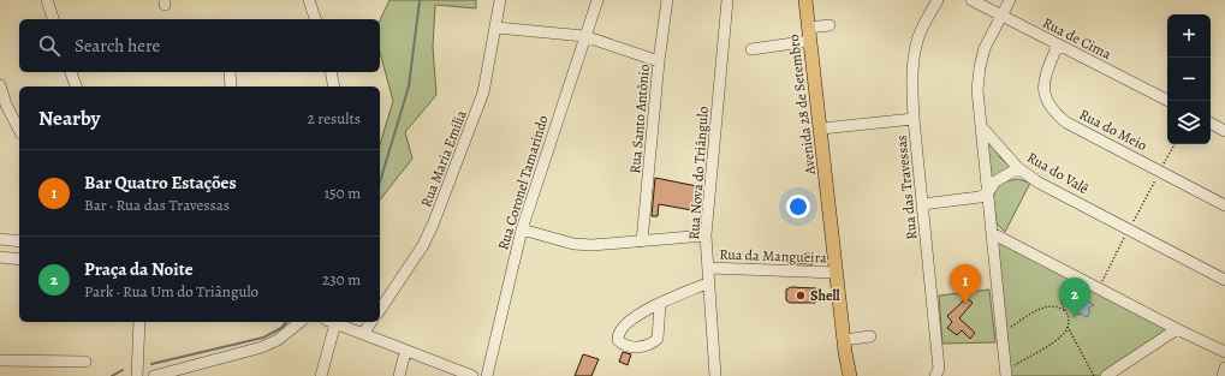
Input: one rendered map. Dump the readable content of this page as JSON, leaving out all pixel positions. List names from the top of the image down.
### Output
{
  "streets": {
    "main road": ["Avenida 28 de Setembro"],
    "street": [
      "Rua de Cima",
      "Rua Santo Antônio",
      "Rua do Meio",
      "Rua Maria Emília",
      "Rua Nova do Triângulo",
      "Rua do Valê",
      "Rua Coronel Tamarindo",
      "Rua das Travessas",
      "Rua da Mangueira"
    ]
  },
  "crossings": [
    ["Rua de Cima", "Rua do Meio"],
    ["Avenida 28 de Setembro", "Rua da Mangueira"],
    ["Rua Nova do Triângulo", "Rua da Mangueira"]
  ],
  "places": ["Shell"],
  "page": {
    "map_buttons": ["+", "−"],
    "search": "Search here",
    "heading": ["Nearby", "2 results"],
    "list": [
      {
        "mark": "1",
        "name": "Bar Quatro Estações",
        "note": "Bar · Rua das Travessas",
        "value": "150 m"
      },
      {
        "mark": "2",
        "name": "Praça da Noite",
        "note": "Park · Rua Um do Triângulo",
        "value": "230 m"
      }
    ],
    "pins": ["1", "2"]
  }
}
